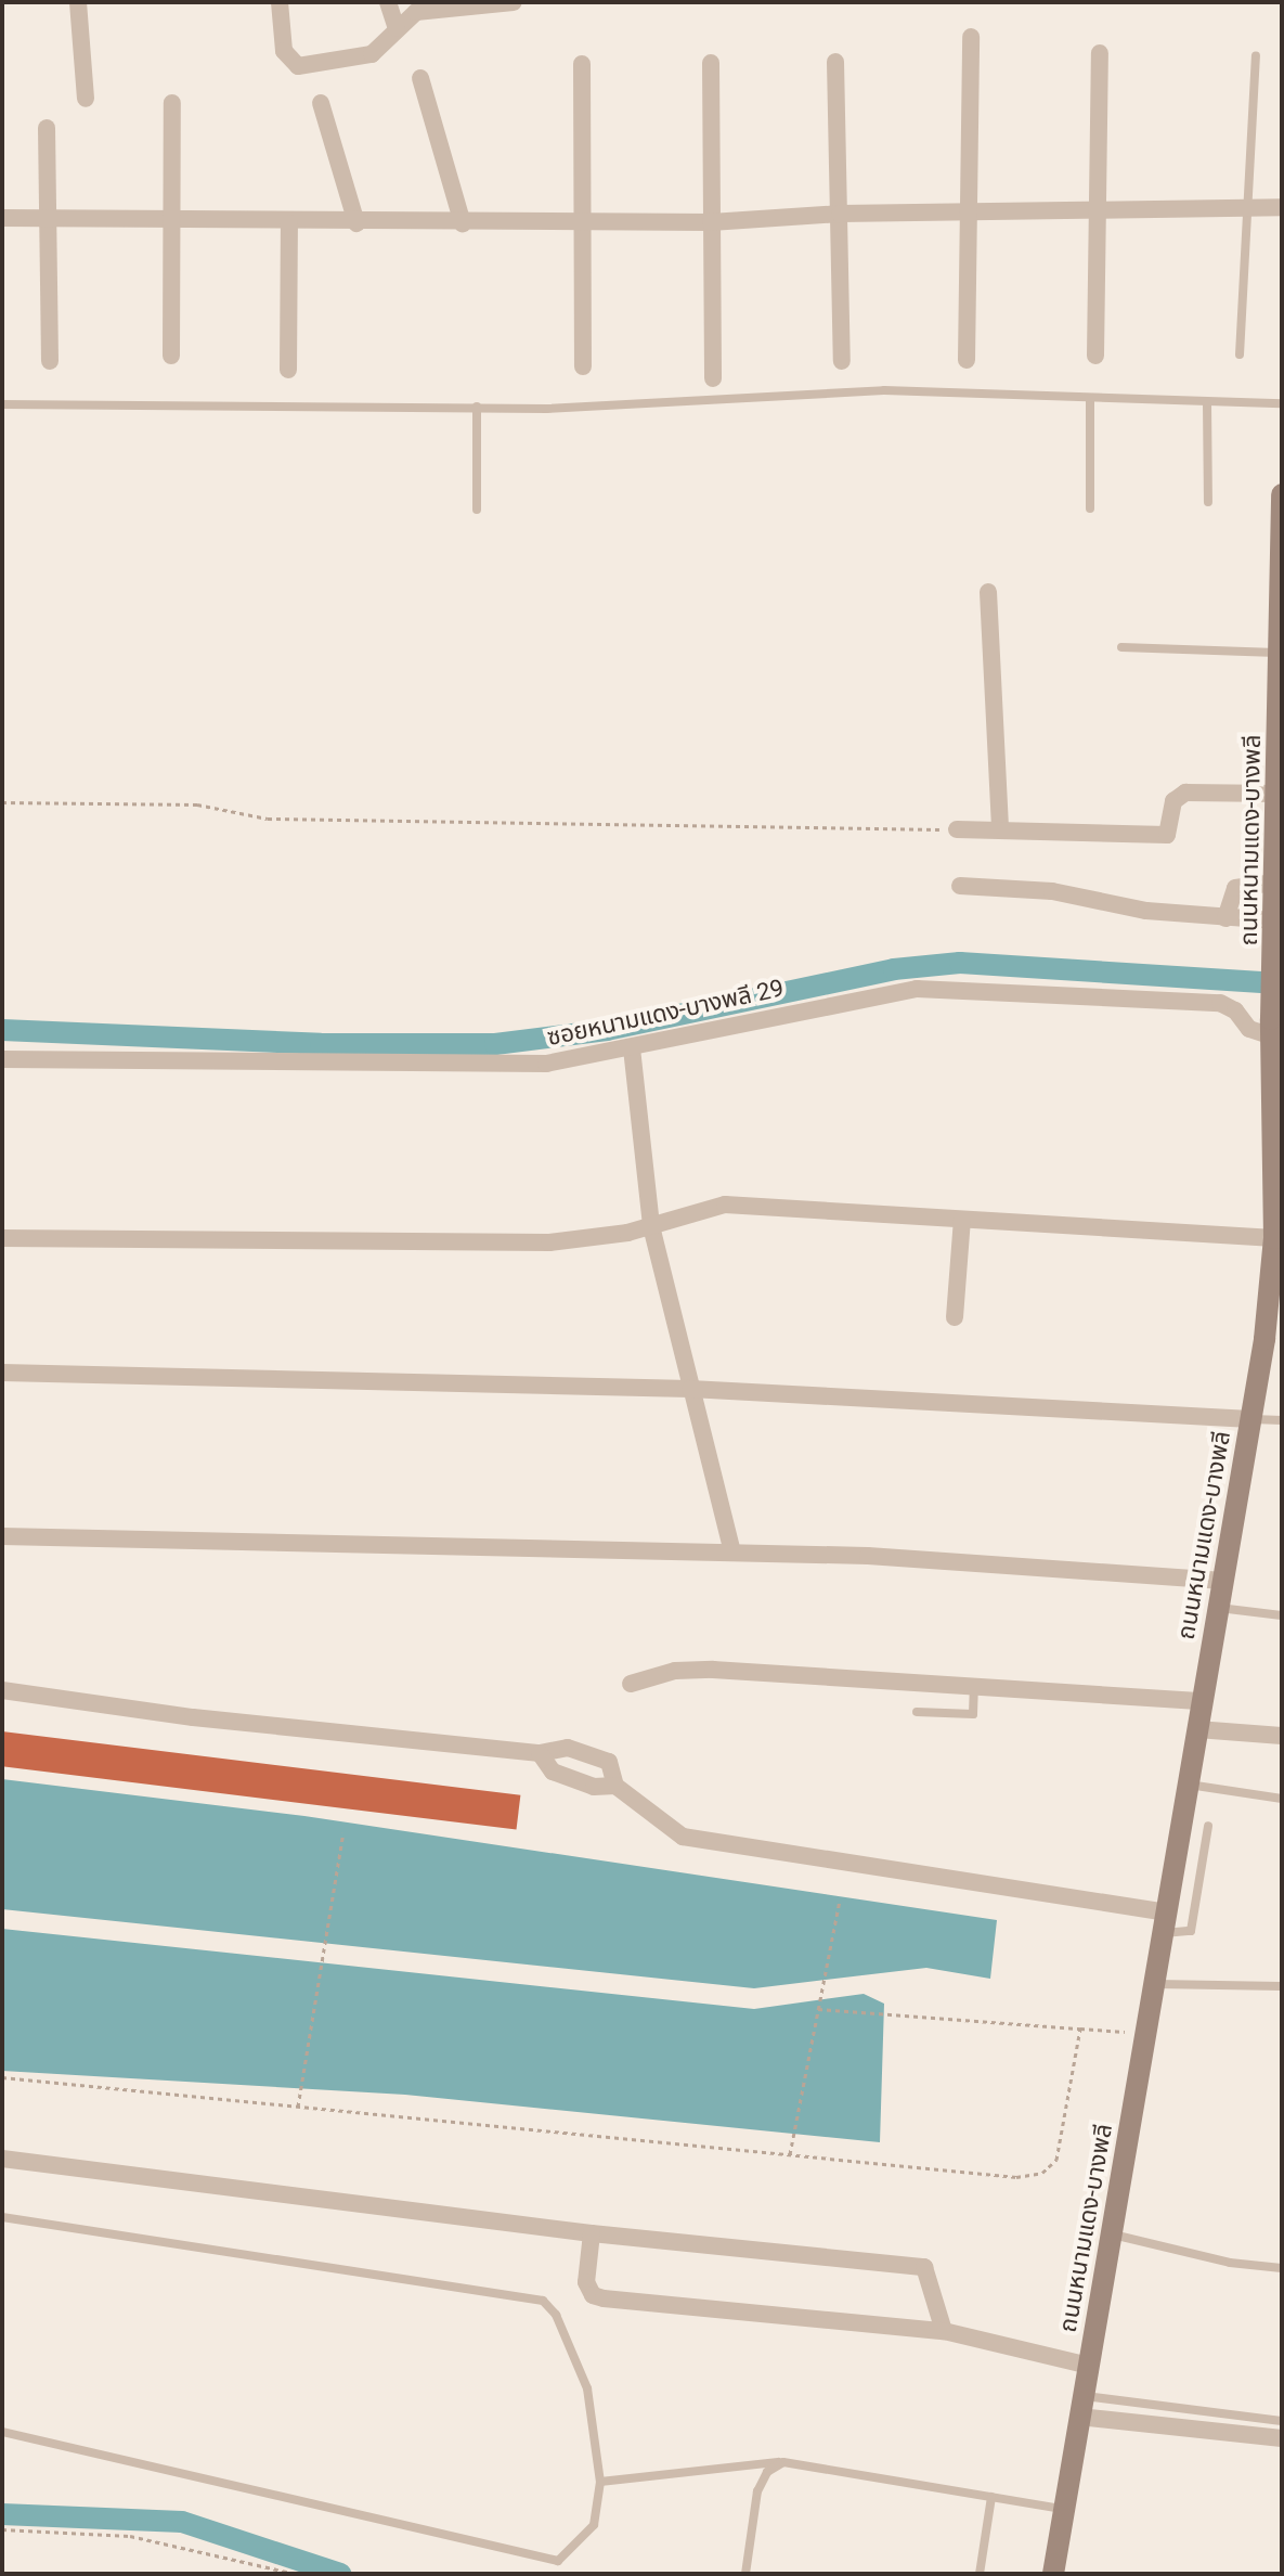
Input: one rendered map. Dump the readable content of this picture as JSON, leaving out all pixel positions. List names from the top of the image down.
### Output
{
  "streets": {
    "main road": ["ถนนหนามแดง-บางพลี"],
    "street": ["ซอยหนามแดง-บางพลี 29"]
  },
  "crossings": [
    ["ถนนหนามแดง-บางพลี", "ซอยหนามแดง-บางพลี 29"]
  ]
}
